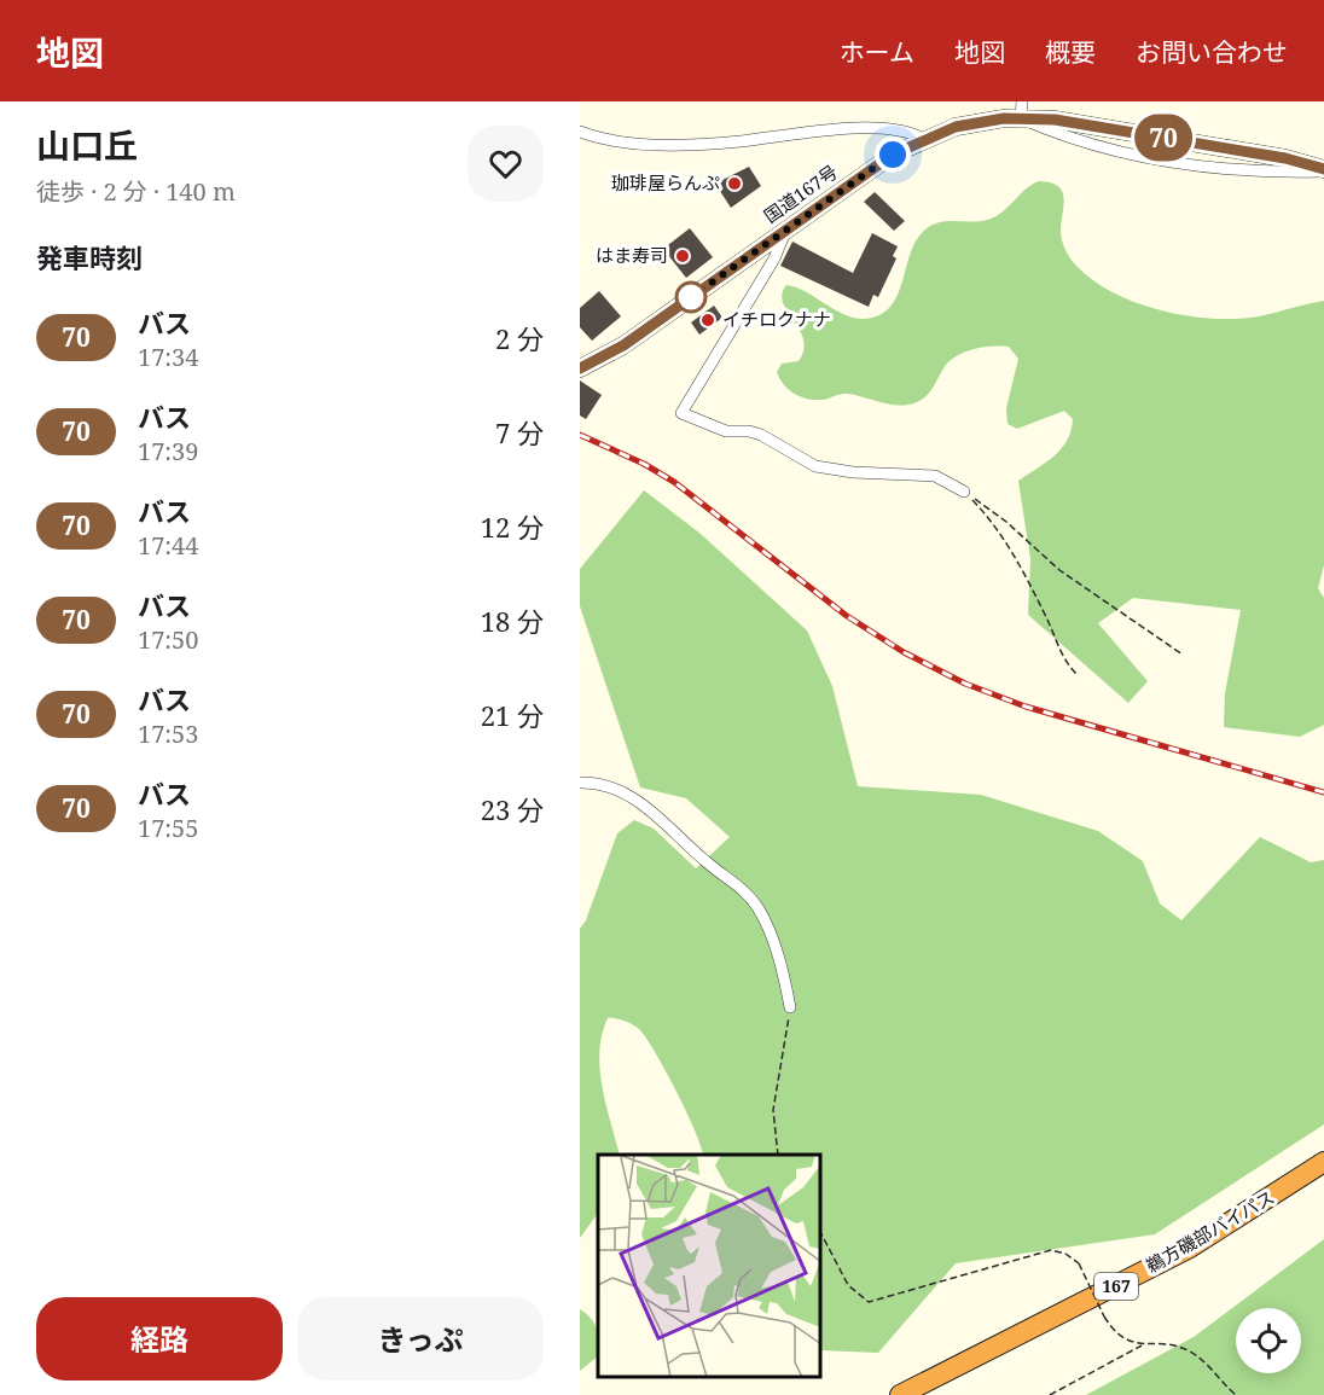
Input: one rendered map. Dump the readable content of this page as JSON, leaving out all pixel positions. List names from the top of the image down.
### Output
{
  "streets": {
    "highway": ["鵜方磯部バイパス", "167"],
    "street": ["国道167号"]
  },
  "places": ["珈琲屋らんぷ", "はま寿司", "イチロクナナ"],
  "lines": ["bus line 70"],
  "page": {
    "header": "地図",
    "nav": [
      "ホーム",
      "地図",
      "概要",
      "お問い合わせ"
    ],
    "heading": [
      ["山口丘", "徒歩 · 2 分 · 140 m"],
      "発車時刻"
    ],
    "on_map": "70",
    "list": [
      {
        "mark": "70",
        "name": "バス",
        "note": "17:34",
        "value": "2 分"
      },
      {
        "mark": "70",
        "name": "バス",
        "note": "17:39",
        "value": "7 分"
      },
      {
        "mark": "70",
        "name": "バス",
        "note": "17:44",
        "value": "12 分"
      },
      {
        "mark": "70",
        "name": "バス",
        "note": "17:50",
        "value": "18 分"
      },
      {
        "mark": "70",
        "name": "バス",
        "note": "17:53",
        "value": "21 分"
      },
      {
        "mark": "70",
        "name": "バス",
        "note": "17:55",
        "value": "23 分"
      }
    ],
    "buttons": ["経路", "きっぷ"]
  }
}
